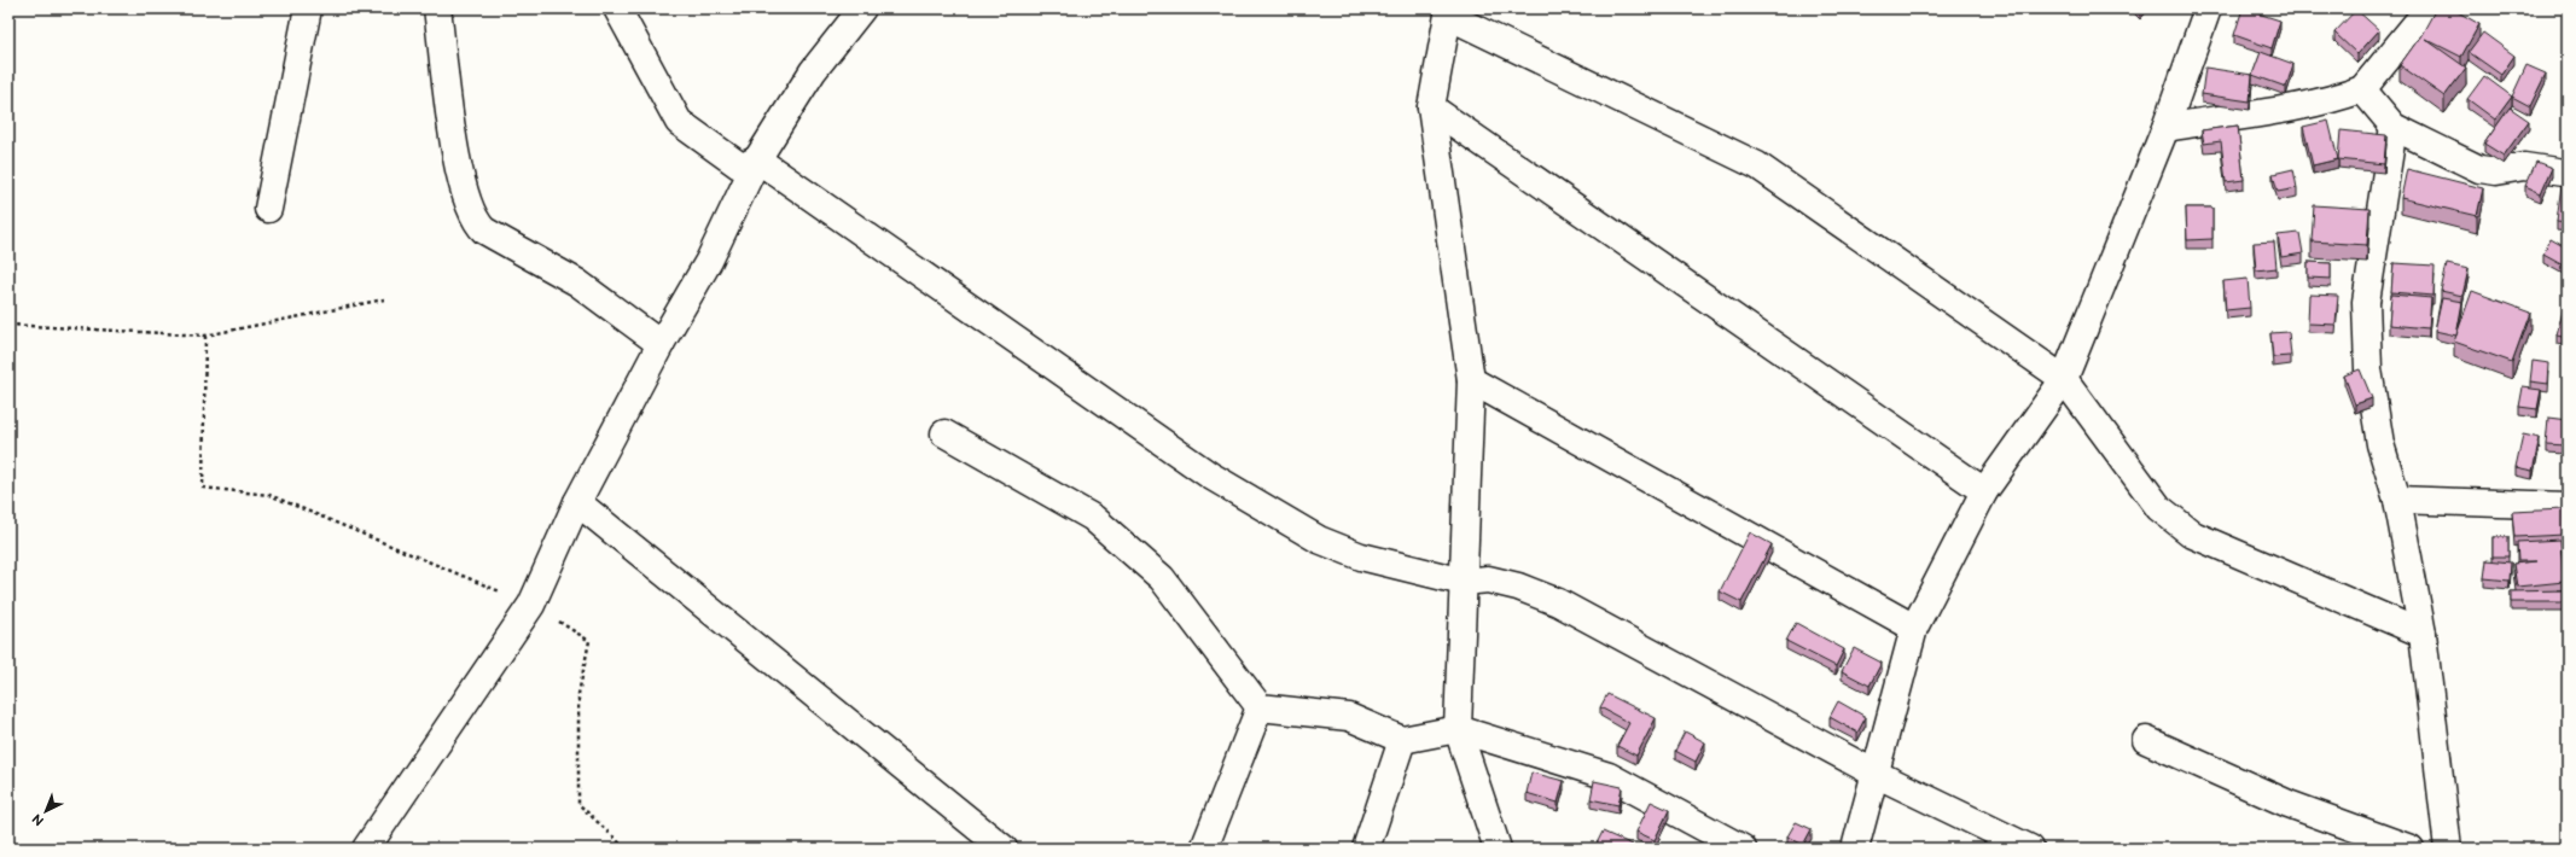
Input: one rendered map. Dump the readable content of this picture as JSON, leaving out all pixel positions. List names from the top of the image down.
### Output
{
  "north": "bottom left"
}
